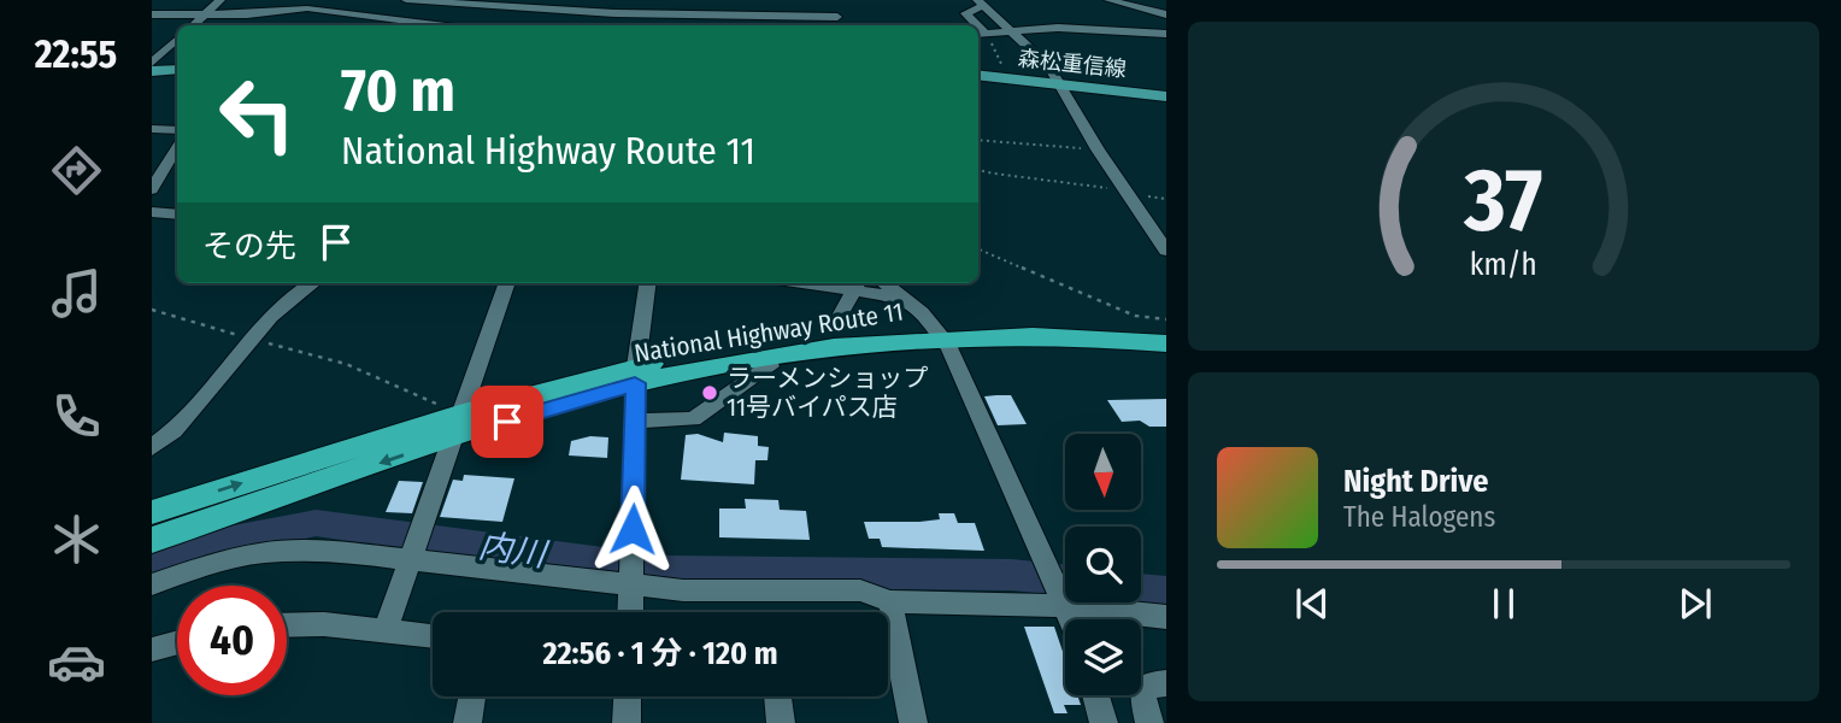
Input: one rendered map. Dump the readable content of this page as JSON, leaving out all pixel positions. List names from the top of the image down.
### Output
{
  "streets": {
    "highway": ["National Highway Route 11"],
    "main road": ["森松重信線"]
  },
  "water": ["内川"],
  "places": ["ラーメンショップ 11号バイパス店"],
  "north": "bottom",
  "page": {
    "tabs": "22:55",
    "turn": ["70 m", "National Highway Route 11"],
    "then": "その先",
    "song": ["Night Drive", "The Halogens"],
    "limit": "40",
    "trip": "22:56 · 1 分 · 120 m",
    "gauge": ["37", "km/h"]
  }
}
